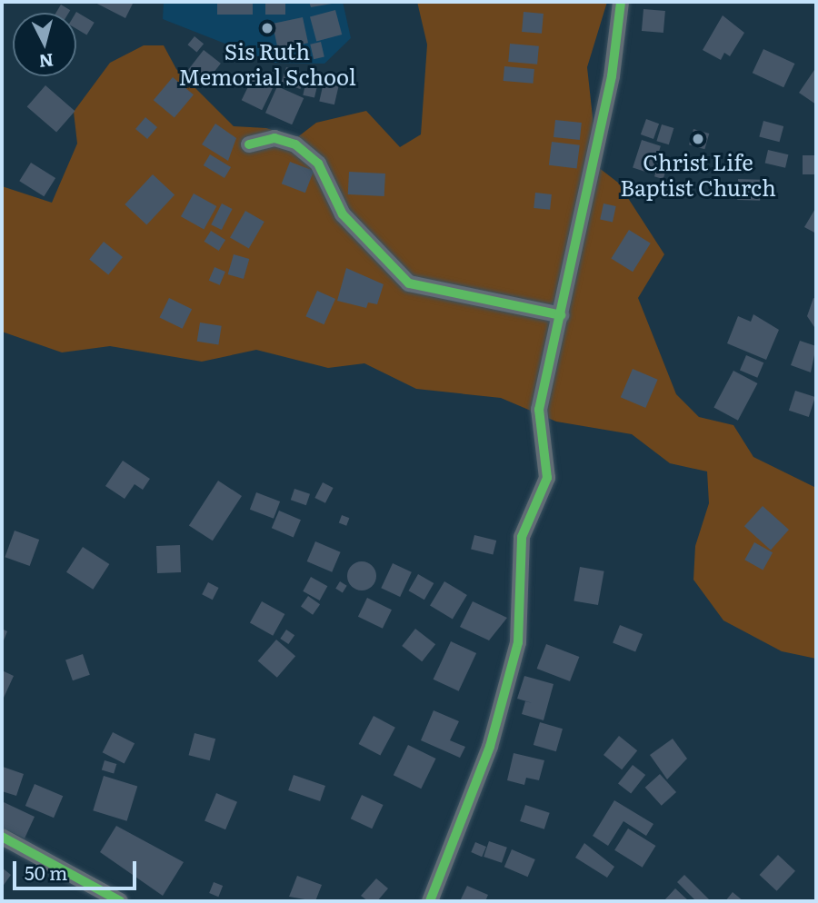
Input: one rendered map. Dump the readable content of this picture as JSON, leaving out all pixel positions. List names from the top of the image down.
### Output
{
  "places": ["Sis Ruth Memorial School", "Christ Life Baptist Church"],
  "scale_bar": "50 m",
  "north": "bottom"
}
